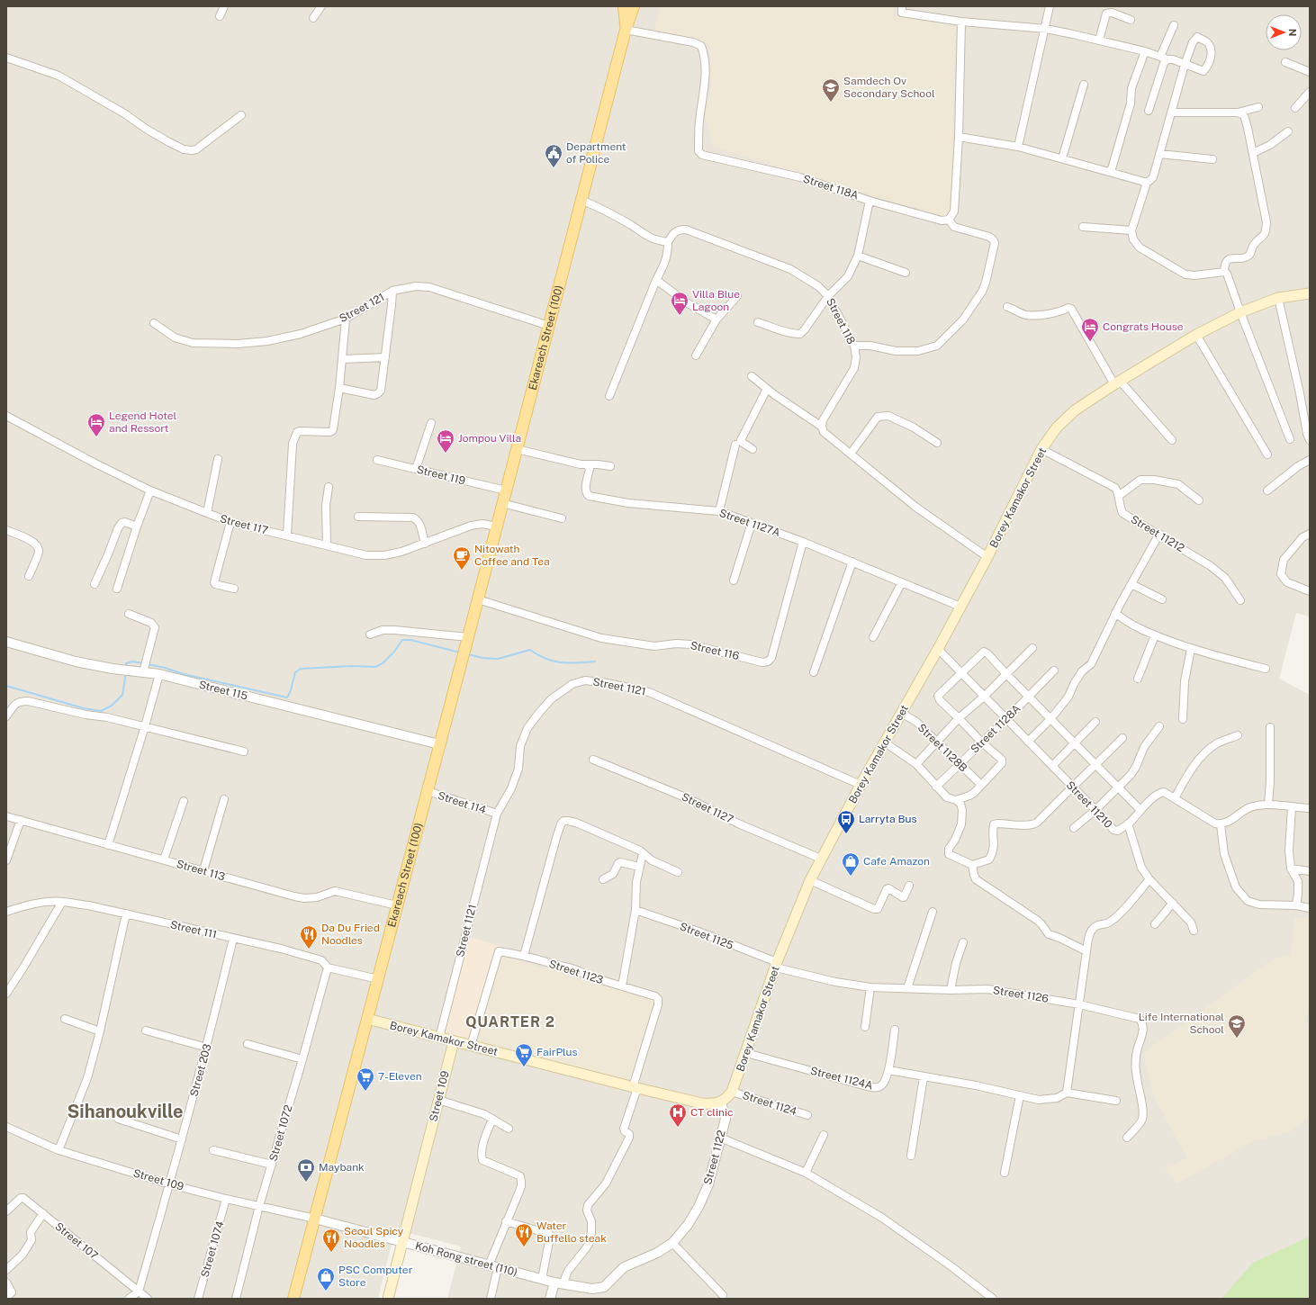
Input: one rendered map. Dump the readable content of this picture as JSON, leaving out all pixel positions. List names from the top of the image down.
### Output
{
  "streets": {
    "main road": ["Ekareach Street (100)", "Borey Kamakor Street", "Street 109"],
    "street": [
      "Street 118A",
      "Street 121",
      "Street 118",
      "Street 119",
      "Street 1127A",
      "Street 117",
      "Street 11212",
      "Street 116",
      "Street 1121",
      "Street 115",
      "Street 1128A",
      "Street 1128B",
      "Street 114",
      "Street 11210",
      "Street 1127",
      "Street 113",
      "Street 111",
      "Street 1125",
      "Street 1123",
      "Street 1126",
      "Street 203",
      "Street 1124A",
      "Street 1124",
      "Street 1072",
      "Street 1122",
      "Street 107",
      "Street 1074",
      "Koh Rong street (110)"
    ]
  },
  "crossings": [
    ["Street 118A", "Ekareach Street (100)"],
    ["Street 121", "Ekareach Street (100)"],
    ["Ekareach Street (100)", "Street 119"],
    ["Ekareach Street (100)", "Borey Kamakor Street"],
    ["Ekareach Street (100)", "Street 117"],
    ["Ekareach Street (100)", "Street 116"],
    ["Ekareach Street (100)", "Street 115"],
    ["Ekareach Street (100)", "Street 114"],
    ["Ekareach Street (100)", "Street 113"],
    ["Ekareach Street (100)", "Street 111"],
    ["Ekareach Street (100)", "Street 109"],
    ["Ekareach Street (100)", "Koh Rong street (110)"],
    ["Borey Kamakor Street", "Street 1127A"],
    ["Borey Kamakor Street", "Street 1121"],
    ["Borey Kamakor Street", "Street 1128B"],
    ["Borey Kamakor Street", "Street 11210"],
    ["Borey Kamakor Street", "Street 1127"],
    ["Borey Kamakor Street", "Street 1125"],
    ["Borey Kamakor Street", "Street 1123"],
    ["Borey Kamakor Street", "Street 1126"],
    ["Borey Kamakor Street", "Street 1124A"],
    ["Borey Kamakor Street", "Street 109"],
    ["Borey Kamakor Street", "Street 1124"],
    ["Borey Kamakor Street", "Street 1122"],
    ["Street 1127A", "Street 116"],
    ["Street 1121", "Street 114"],
    ["Street 1128A", "Street 1128B"],
    ["Street 1128A", "Street 11210"],
    ["Street 111", "Street 203"],
    ["Street 111", "Street 1072"],
    ["Street 1125", "Street 1126"],
    ["Street 1123", "Street 1122"],
    ["Street 1123", "Koh Rong street (110)"],
    ["Street 203", "Street 109"],
    ["Street 203", "Street 107"],
    ["Street 109", "Street 1072"],
    ["Street 109", "Street 1074"],
    ["Street 109", "Koh Rong street (110)"],
    ["Street 1122", "Koh Rong street (110)"]
  ],
  "districts": ["QUARTER 2", "Sihanoukville"],
  "places": {
    "school or university": ["Samdech Ov Secondary School", "Life International School"],
    "public building": ["Department of Police"],
    "hotel": [
      "Villa Blue Lagoon",
      "Congrats House",
      "Legend Hotel and Ressort",
      "Jompou Villa"
    ],
    "cafe": ["Nitowath Coffee and Tea"],
    "bus stop": ["Larryta Bus"],
    "shop": ["Cafe Amazon", "PSC Computer Store"],
    "restaurant": ["Da Du Fried Noodles", "Water Buffello steak", "Seoul Spicy Noodles"],
    "supermarket": ["FairPlus", "7-Eleven"],
    "hospital": ["CT clinic"],
    "bank": ["Maybank"]
  },
  "north": "right"
}
